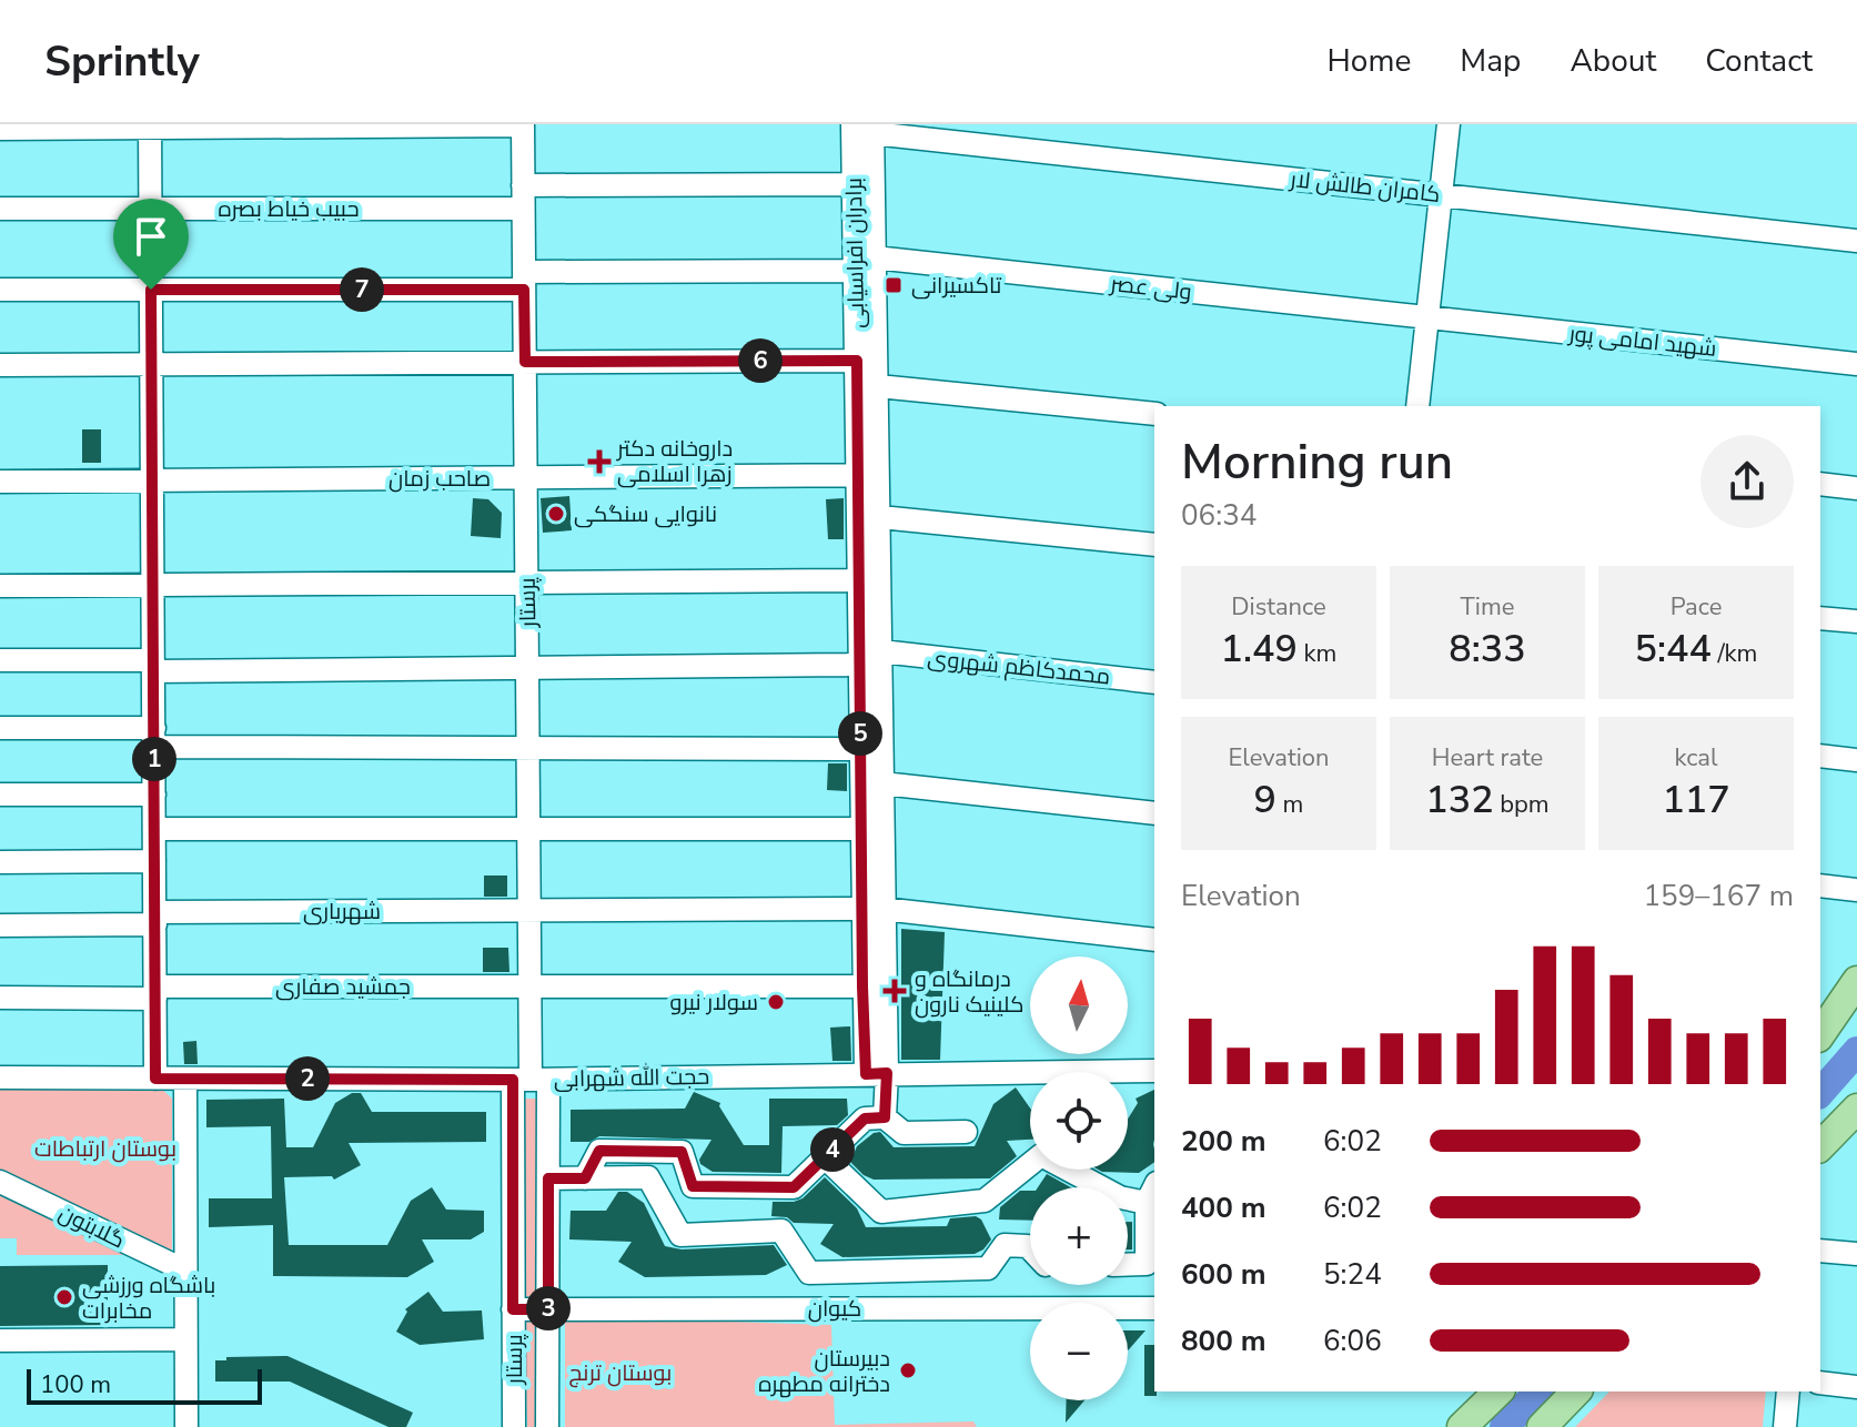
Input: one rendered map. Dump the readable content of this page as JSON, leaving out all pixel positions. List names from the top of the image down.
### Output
{
  "streets": {
    "street": [
      "کامران طالش لار",
      "حبیب خیاط بصره",
      "برادران افراسیابی",
      "ولی عصر",
      "شهید امامی پور",
      "صاحب زمان",
      "پرستار",
      "محمدکاظم شهروی",
      "شهریاری",
      "جمشید صفاری",
      "حجت الله شهرابی",
      "گلابتون",
      "کیوان"
    ]
  },
  "crossings": [
    ["کامران طالش لار", "برادران افراسیابی"],
    ["حبیب خیاط بصره", "برادران افراسیابی"],
    ["حبیب خیاط بصره", "پرستار"],
    ["برادران افراسیابی", "ولی عصر"],
    ["برادران افراسیابی", "صاحب زمان"],
    ["برادران افراسیابی", "محمدکاظم شهروی"],
    ["برادران افراسیابی", "شهریاری"],
    ["برادران افراسیابی", "جمشید صفاری"],
    ["برادران افراسیابی", "حجت الله شهرابی"],
    ["ولی عصر", "شهید امامی پور"],
    ["صاحب زمان", "پرستار"],
    ["پرستار", "شهریاری"],
    ["پرستار", "جمشید صفاری"],
    ["پرستار", "حجت الله شهرابی"],
    ["پرستار", "کیوان"]
  ],
  "parks": ["بوستان ارتباطات", "بوستان ترنج"],
  "places": {
    "transit": ["تاکسیرانی"],
    "health": ["داروخانه دکتر زهرا اسلامی", "درمانگاه و کلینیک نارون"],
    "other": [
      "نانوایی سنگکی",
      "سولار نیرو",
      "باشگاه ورزشی مخابرات",
      "دبیرستان دخترانه مطهره"
    ]
  },
  "scale_bar": "100 m",
  "north": "top",
  "page": {
    "header": "Sprintly",
    "nav": [
      "Home",
      "Map",
      "About",
      "Contact"
    ],
    "pins": [
      "7",
      "6",
      "5",
      "1",
      "2",
      "4",
      "3"
    ],
    "heading": ["Morning run", "06:34"],
    "stats": [
      ["Distance", "1.49 km"],
      ["Time", "8:33"],
      ["Pace", "5:44 /km"],
      ["Elevation", "9 m"],
      ["Heart rate", "132 bpm"],
      ["kcal", "117"]
    ],
    "chart": ["Elevation", "159–167 m"],
    "map_buttons": ["+", "−"],
    "list": [
      {
        "name": "200 m",
        "note": "6:02"
      },
      {
        "name": "400 m",
        "note": "6:02"
      },
      {
        "name": "600 m",
        "note": "5:24"
      },
      {
        "name": "800 m",
        "note": "6:06"
      }
    ],
    "scale": "100 m"
  }
}
